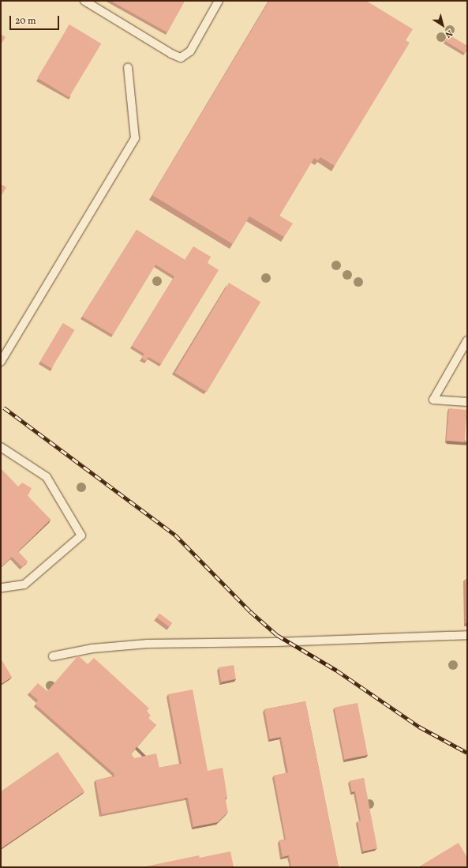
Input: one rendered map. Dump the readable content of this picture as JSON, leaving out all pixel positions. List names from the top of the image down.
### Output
{
  "scale_bar": "20 m",
  "north": "bottom right"
}
